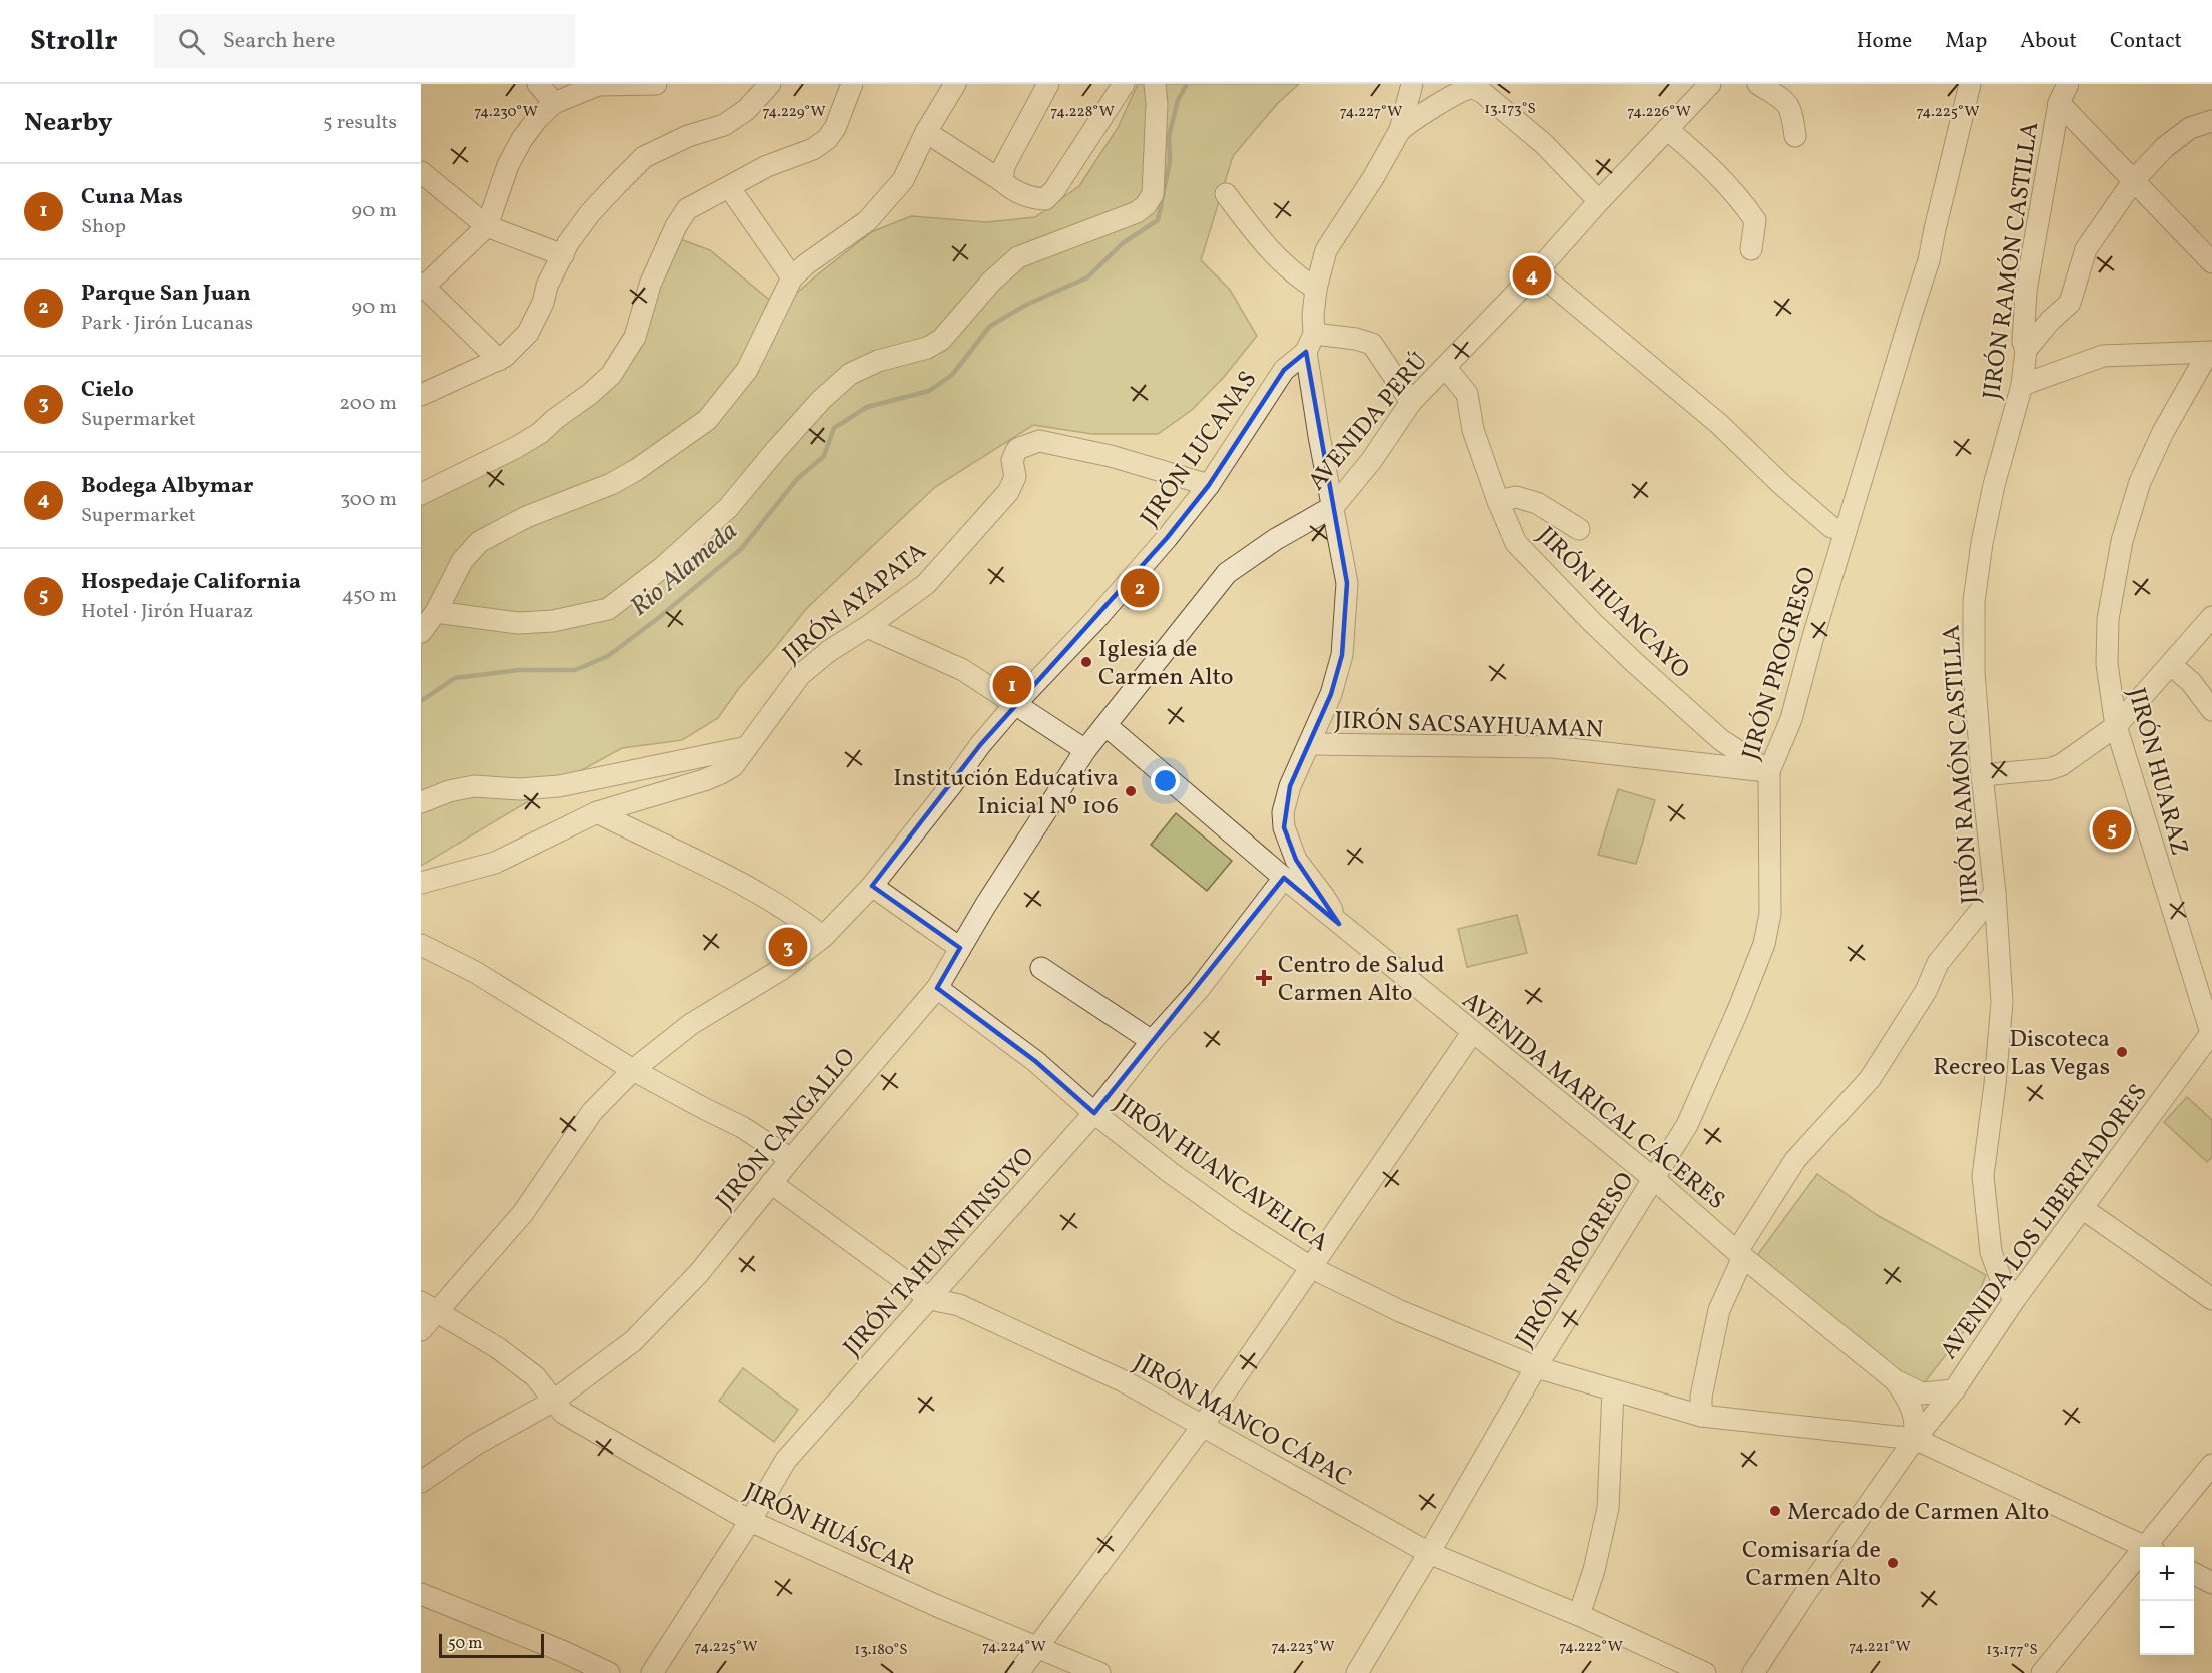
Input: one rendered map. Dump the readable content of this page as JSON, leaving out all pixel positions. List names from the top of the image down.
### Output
{
  "streets": {
    "street": [
      "JIRÓN RAMÓN CASTILLA",
      "AVENIDA PERÚ",
      "JIRÓN LUCANAS",
      "JIRÓN AYAPATA",
      "JIRÓN HUANCAYO",
      "JIRÓN PROGRESO",
      "JIRÓN SACSAYHUAMAN",
      "JIRÓN HUARAZ",
      "AVENIDA MARICAL CÁCERES",
      "JIRÓN CANGALLO",
      "JIRÓN HUANCAVELICA",
      "AVENIDA LOS LIBERTADORES",
      "JIRÓN TAHUANTINSUYO",
      "JIRÓN MANCO CÁPAC",
      "JIRÓN HUÁSCAR"
    ]
  },
  "crossings": [
    ["JIRÓN RAMÓN CASTILLA", "AVENIDA LOS LIBERTADORES"],
    ["AVENIDA PERÚ", "JIRÓN HUANCAYO"],
    ["AVENIDA PERÚ", "AVENIDA MARICAL CÁCERES"],
    ["AVENIDA PERÚ", "JIRÓN CANGALLO"],
    ["JIRÓN LUCANAS", "JIRÓN AYAPATA"],
    ["JIRÓN LUCANAS", "JIRÓN HUÁSCAR"],
    ["JIRÓN HUANCAYO", "JIRÓN PROGRESO"],
    ["JIRÓN HUANCAYO", "JIRÓN SACSAYHUAMAN"],
    ["JIRÓN PROGRESO", "JIRÓN SACSAYHUAMAN"],
    ["JIRÓN PROGRESO", "AVENIDA MARICAL CÁCERES"],
    ["JIRÓN PROGRESO", "JIRÓN HUANCAVELICA"],
    ["JIRÓN PROGRESO", "JIRÓN MANCO CÁPAC"],
    ["JIRÓN HUARAZ", "AVENIDA LOS LIBERTADORES"],
    ["AVENIDA MARICAL CÁCERES", "JIRÓN CANGALLO"],
    ["AVENIDA MARICAL CÁCERES", "AVENIDA LOS LIBERTADORES"],
    ["AVENIDA MARICAL CÁCERES", "JIRÓN TAHUANTINSUYO"],
    ["JIRÓN CANGALLO", "JIRÓN HUANCAVELICA"],
    ["JIRÓN CANGALLO", "JIRÓN MANCO CÁPAC"],
    ["JIRÓN CANGALLO", "JIRÓN HUÁSCAR"],
    ["JIRÓN HUANCAVELICA", "AVENIDA LOS LIBERTADORES"],
    ["JIRÓN HUANCAVELICA", "JIRÓN TAHUANTINSUYO"],
    ["JIRÓN TAHUANTINSUYO", "JIRÓN MANCO CÁPAC"],
    ["JIRÓN TAHUANTINSUYO", "JIRÓN HUÁSCAR"]
  ],
  "water": ["Rio Alameda"],
  "places": {
    "other": [
      "Iglesia de Carmen Alto",
      "Institución Educativa Inicial Nº 106",
      "Discoteca Recreo Las Vegas",
      "Mercado de Carmen Alto",
      "Comisaría de Carmen Alto"
    ],
    "health": ["Centro de Salud Carmen Alto"]
  },
  "scale_bar": "50 m",
  "page": {
    "header": "Strollr",
    "search": "Search here",
    "nav": [
      "Home",
      "Map",
      "About",
      "Contact"
    ],
    "heading": ["Nearby", "5 results"],
    "list": [
      {
        "mark": "1",
        "name": "Cuna Mas",
        "note": "Shop",
        "value": "90 m"
      },
      {
        "mark": "2",
        "name": "Parque San Juan",
        "note": "Park · Jirón Lucanas",
        "value": "90 m"
      },
      {
        "mark": "3",
        "name": "Cielo",
        "note": "Supermarket",
        "value": "200 m"
      },
      {
        "mark": "4",
        "name": "Bodega Albymar",
        "note": "Supermarket",
        "value": "300 m"
      },
      {
        "mark": "5",
        "name": "Hospedaje California",
        "note": "Hotel · Jirón Huaraz",
        "value": "450 m"
      }
    ],
    "pins": [
      "4",
      "2",
      "1",
      "5",
      "3"
    ],
    "map_buttons": ["+", "−"],
    "scale": "50 m"
  },
  "coordinates": [
    "13.173°S",
    "74.230°W",
    "74.229°W",
    "74.227°W",
    "74.225°W",
    "74.228°W",
    "74.226°W",
    "74.224°W",
    "74.223°W",
    "74.222°W",
    "74.221°W",
    "13.180°S",
    "13.177°S"
  ]
}
